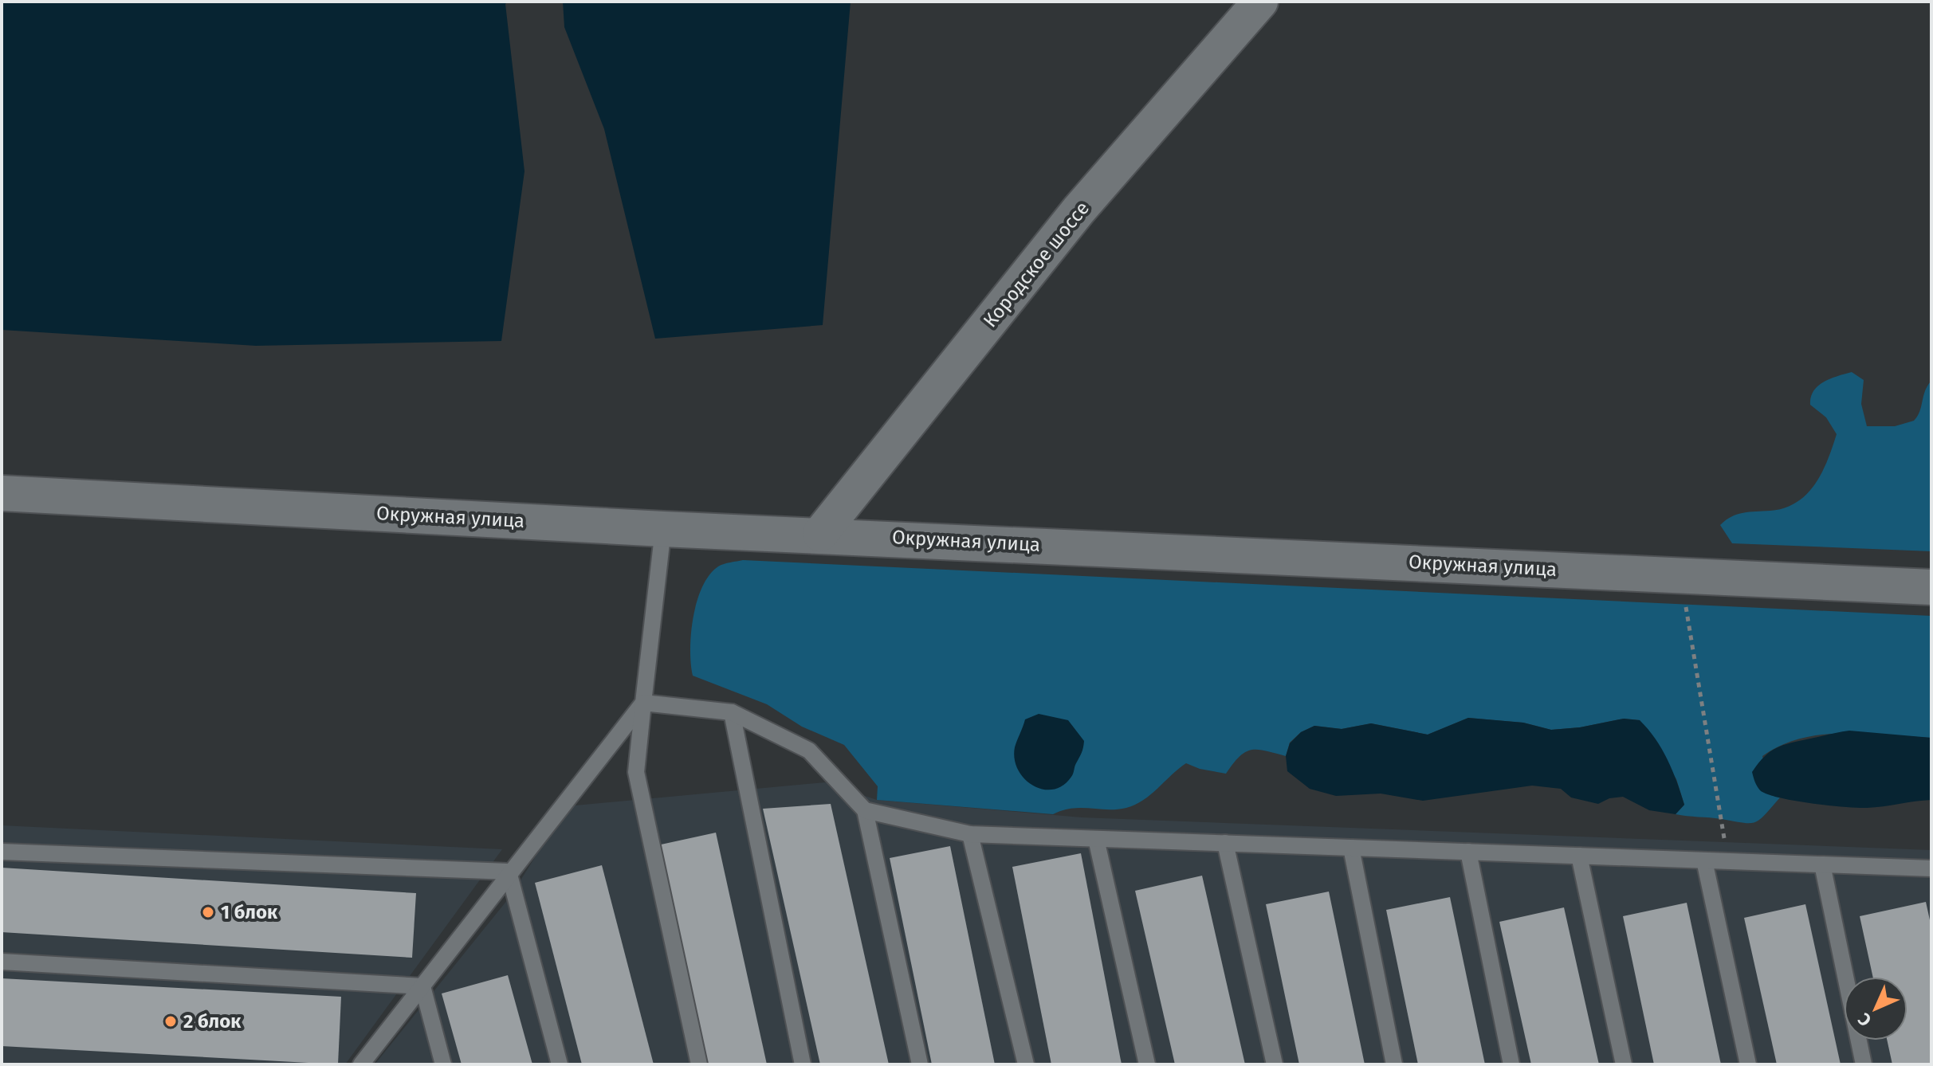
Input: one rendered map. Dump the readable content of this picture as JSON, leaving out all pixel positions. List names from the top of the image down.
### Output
{
  "streets": {
    "main road": ["Кородское шоссе", "Окружная улица"]
  },
  "crossings": [
    ["Кородское шоссе", "Окружная улица"]
  ],
  "places": ["1 блок", "2 блок"],
  "north": "bottom left"
}
